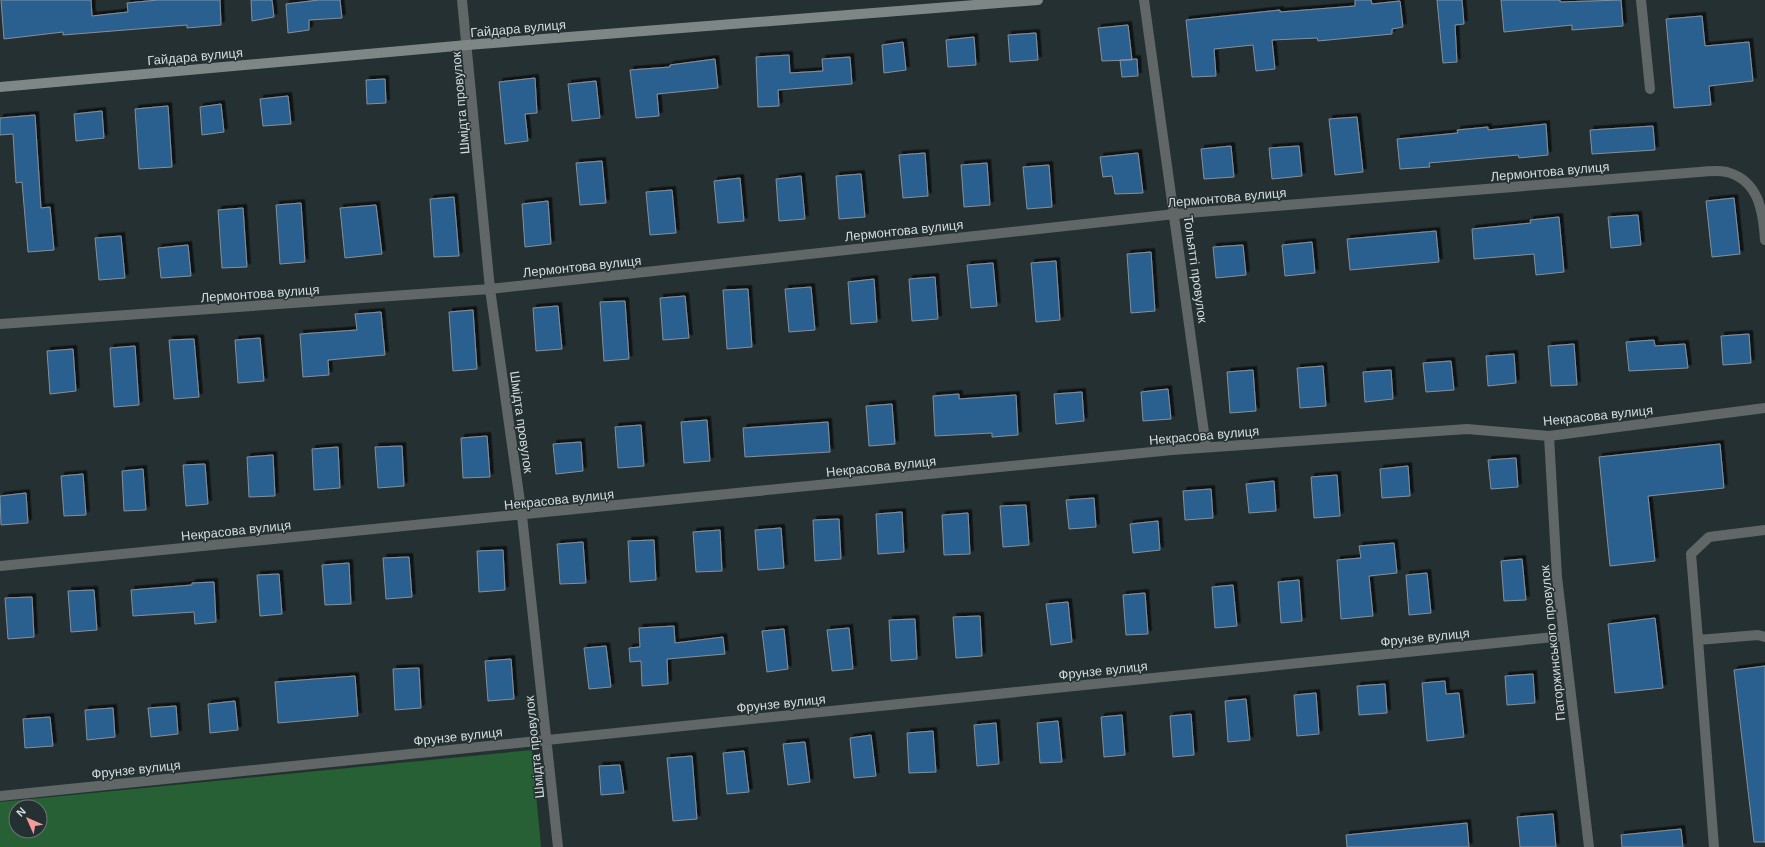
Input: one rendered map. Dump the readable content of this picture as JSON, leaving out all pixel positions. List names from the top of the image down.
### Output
{
  "streets": {
    "street": [
      "Гайдара вулиця",
      "Шмідта провулок",
      "Лермонтова вулиця",
      "Тольятті провулок",
      "Некрасова вулиця",
      "Фрунзе вулиця",
      "Паторжинського провулок"
    ]
  },
  "crossings": [
    ["Гайдара вулиця", "Шмідта провулок"],
    ["Шмідта провулок", "Лермонтова вулиця"],
    ["Шмідта провулок", "Некрасова вулиця"],
    ["Шмідта провулок", "Фрунзе вулиця"],
    ["Лермонтова вулиця", "Тольятті провулок"],
    ["Тольятті провулок", "Некрасова вулиця"],
    ["Некрасова вулиця", "Паторжинського провулок"],
    ["Фрунзе вулиця", "Паторжинського провулок"]
  ],
  "north": "top left"
}
